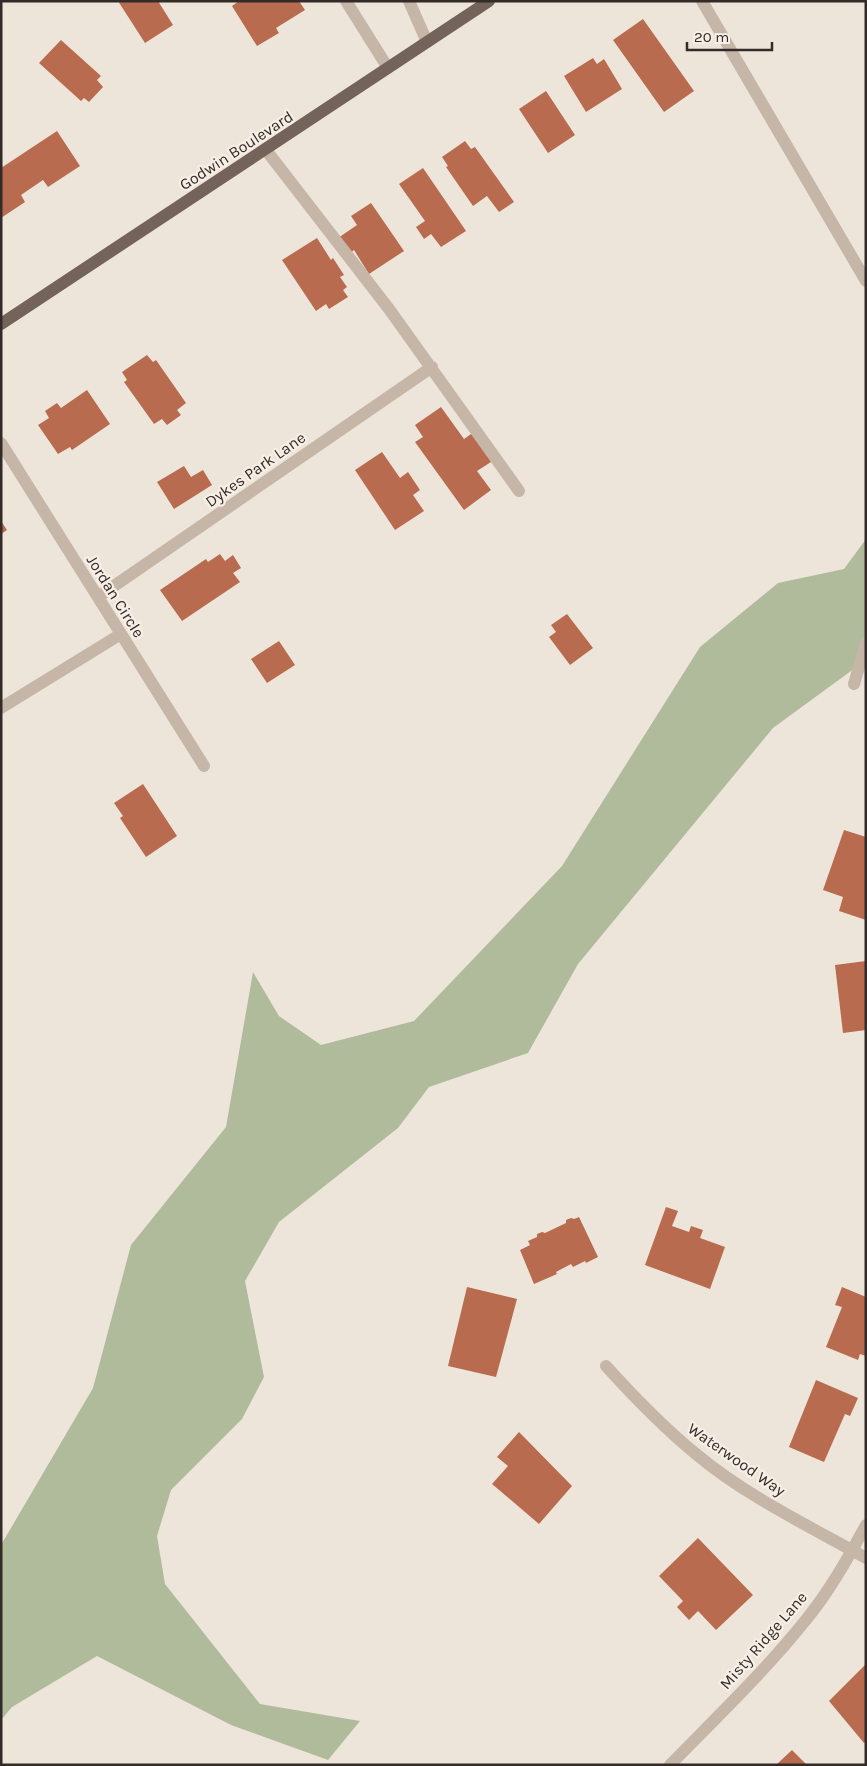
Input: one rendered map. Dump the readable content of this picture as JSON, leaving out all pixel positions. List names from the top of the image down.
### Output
{
  "streets": {
    "main road": ["Godwin Boulevard"],
    "street": [
      "Dykes Park Lane",
      "Jordan Circle",
      "Waterwood Way",
      "Misty Ridge Lane"
    ]
  },
  "crossings": [
    ["Dykes Park Lane", "Jordan Circle"],
    ["Waterwood Way", "Misty Ridge Lane"]
  ],
  "scale_bar": "20 m"
}
